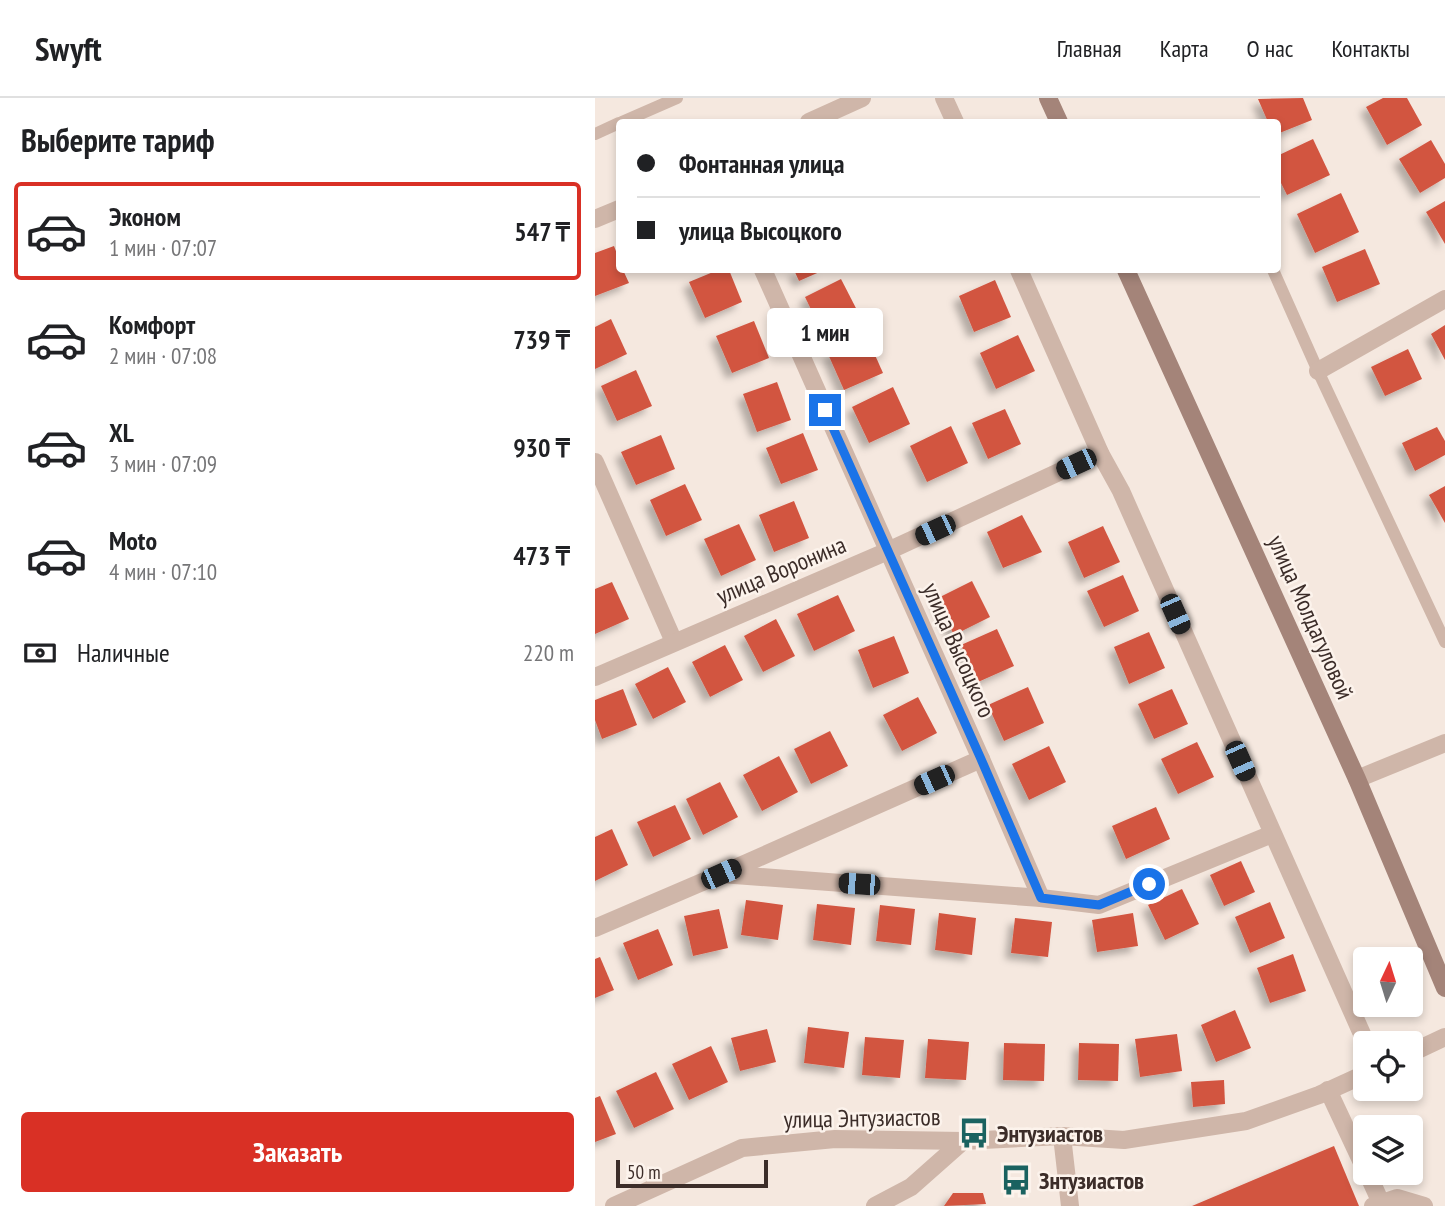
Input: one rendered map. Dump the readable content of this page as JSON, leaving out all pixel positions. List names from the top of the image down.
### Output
{
  "streets": {
    "street": [
      "улица Воронина",
      "улица Молдагуловой",
      "улица Высоцкого",
      "улица Энтузиастов"
    ]
  },
  "crossings": [
    ["улица Воронина", "улица Высоцкого"]
  ],
  "places": {
    "bus stop": ["Энтузиастов", "Знтузиастов"]
  },
  "scale_bar": "50 m",
  "north": "top",
  "page": {
    "header": "Swyft",
    "nav": [
      "Главная",
      "Карта",
      "О нас",
      "Контакты"
    ],
    "heading": "Выберите тариф",
    "banner": ["Фонтанная улица", "улица Высоцкого"],
    "list": [
      {
        "name": "Эконом",
        "note": "1 мин · 07:07",
        "value": "547 ₸"
      },
      {
        "name": "Комфорт",
        "note": "2 мин · 07:08",
        "value": "739 ₸"
      },
      {
        "name": "XL",
        "note": "3 мин · 07:09",
        "value": "930 ₸"
      },
      {
        "name": "Moto",
        "note": "4 мин · 07:10",
        "value": "473 ₸"
      }
    ],
    "bubble": "1 мин",
    "pay": ["Наличные", "220 m"],
    "buttons": "Заказать",
    "scale": "50 m"
  }
}
